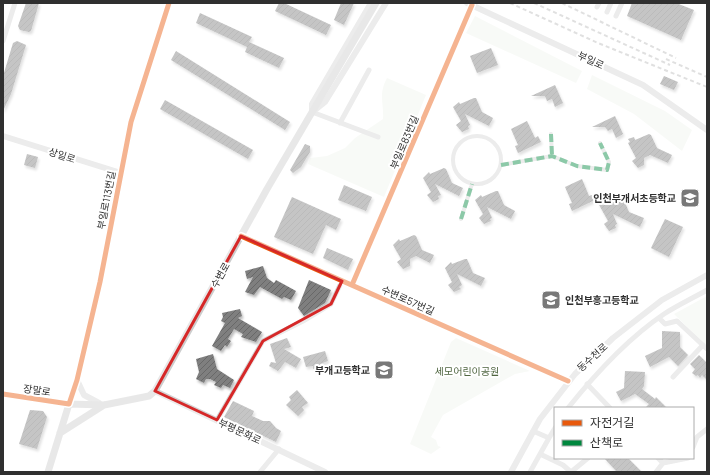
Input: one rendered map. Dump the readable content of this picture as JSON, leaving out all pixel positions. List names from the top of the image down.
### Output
{
  "streets": {
    "main road": ["수변로"],
    "street": [
      "부일로",
      "부일로83번길",
      "상일로",
      "부일로113번길",
      "수변로57번길",
      "동수천로",
      "장말로",
      "부평문화로"
    ]
  },
  "crossings": [
    ["부일로", "부일로83번길"],
    ["부일로83번길", "수변로57번길"],
    ["상일로", "부일로113번길"],
    ["부일로113번길", "장말로"],
    ["수변로", "수변로57번길"],
    ["수변로", "부평문화로"],
    ["수변로57번길", "동수천로"]
  ],
  "parks": ["세모어린이공원"],
  "places": {
    "school or university": ["인천부개서초등학교", "인천부흥고등학교", "부개고등학교"]
  },
  "legend": ["자전거길", "산책로"]
}
